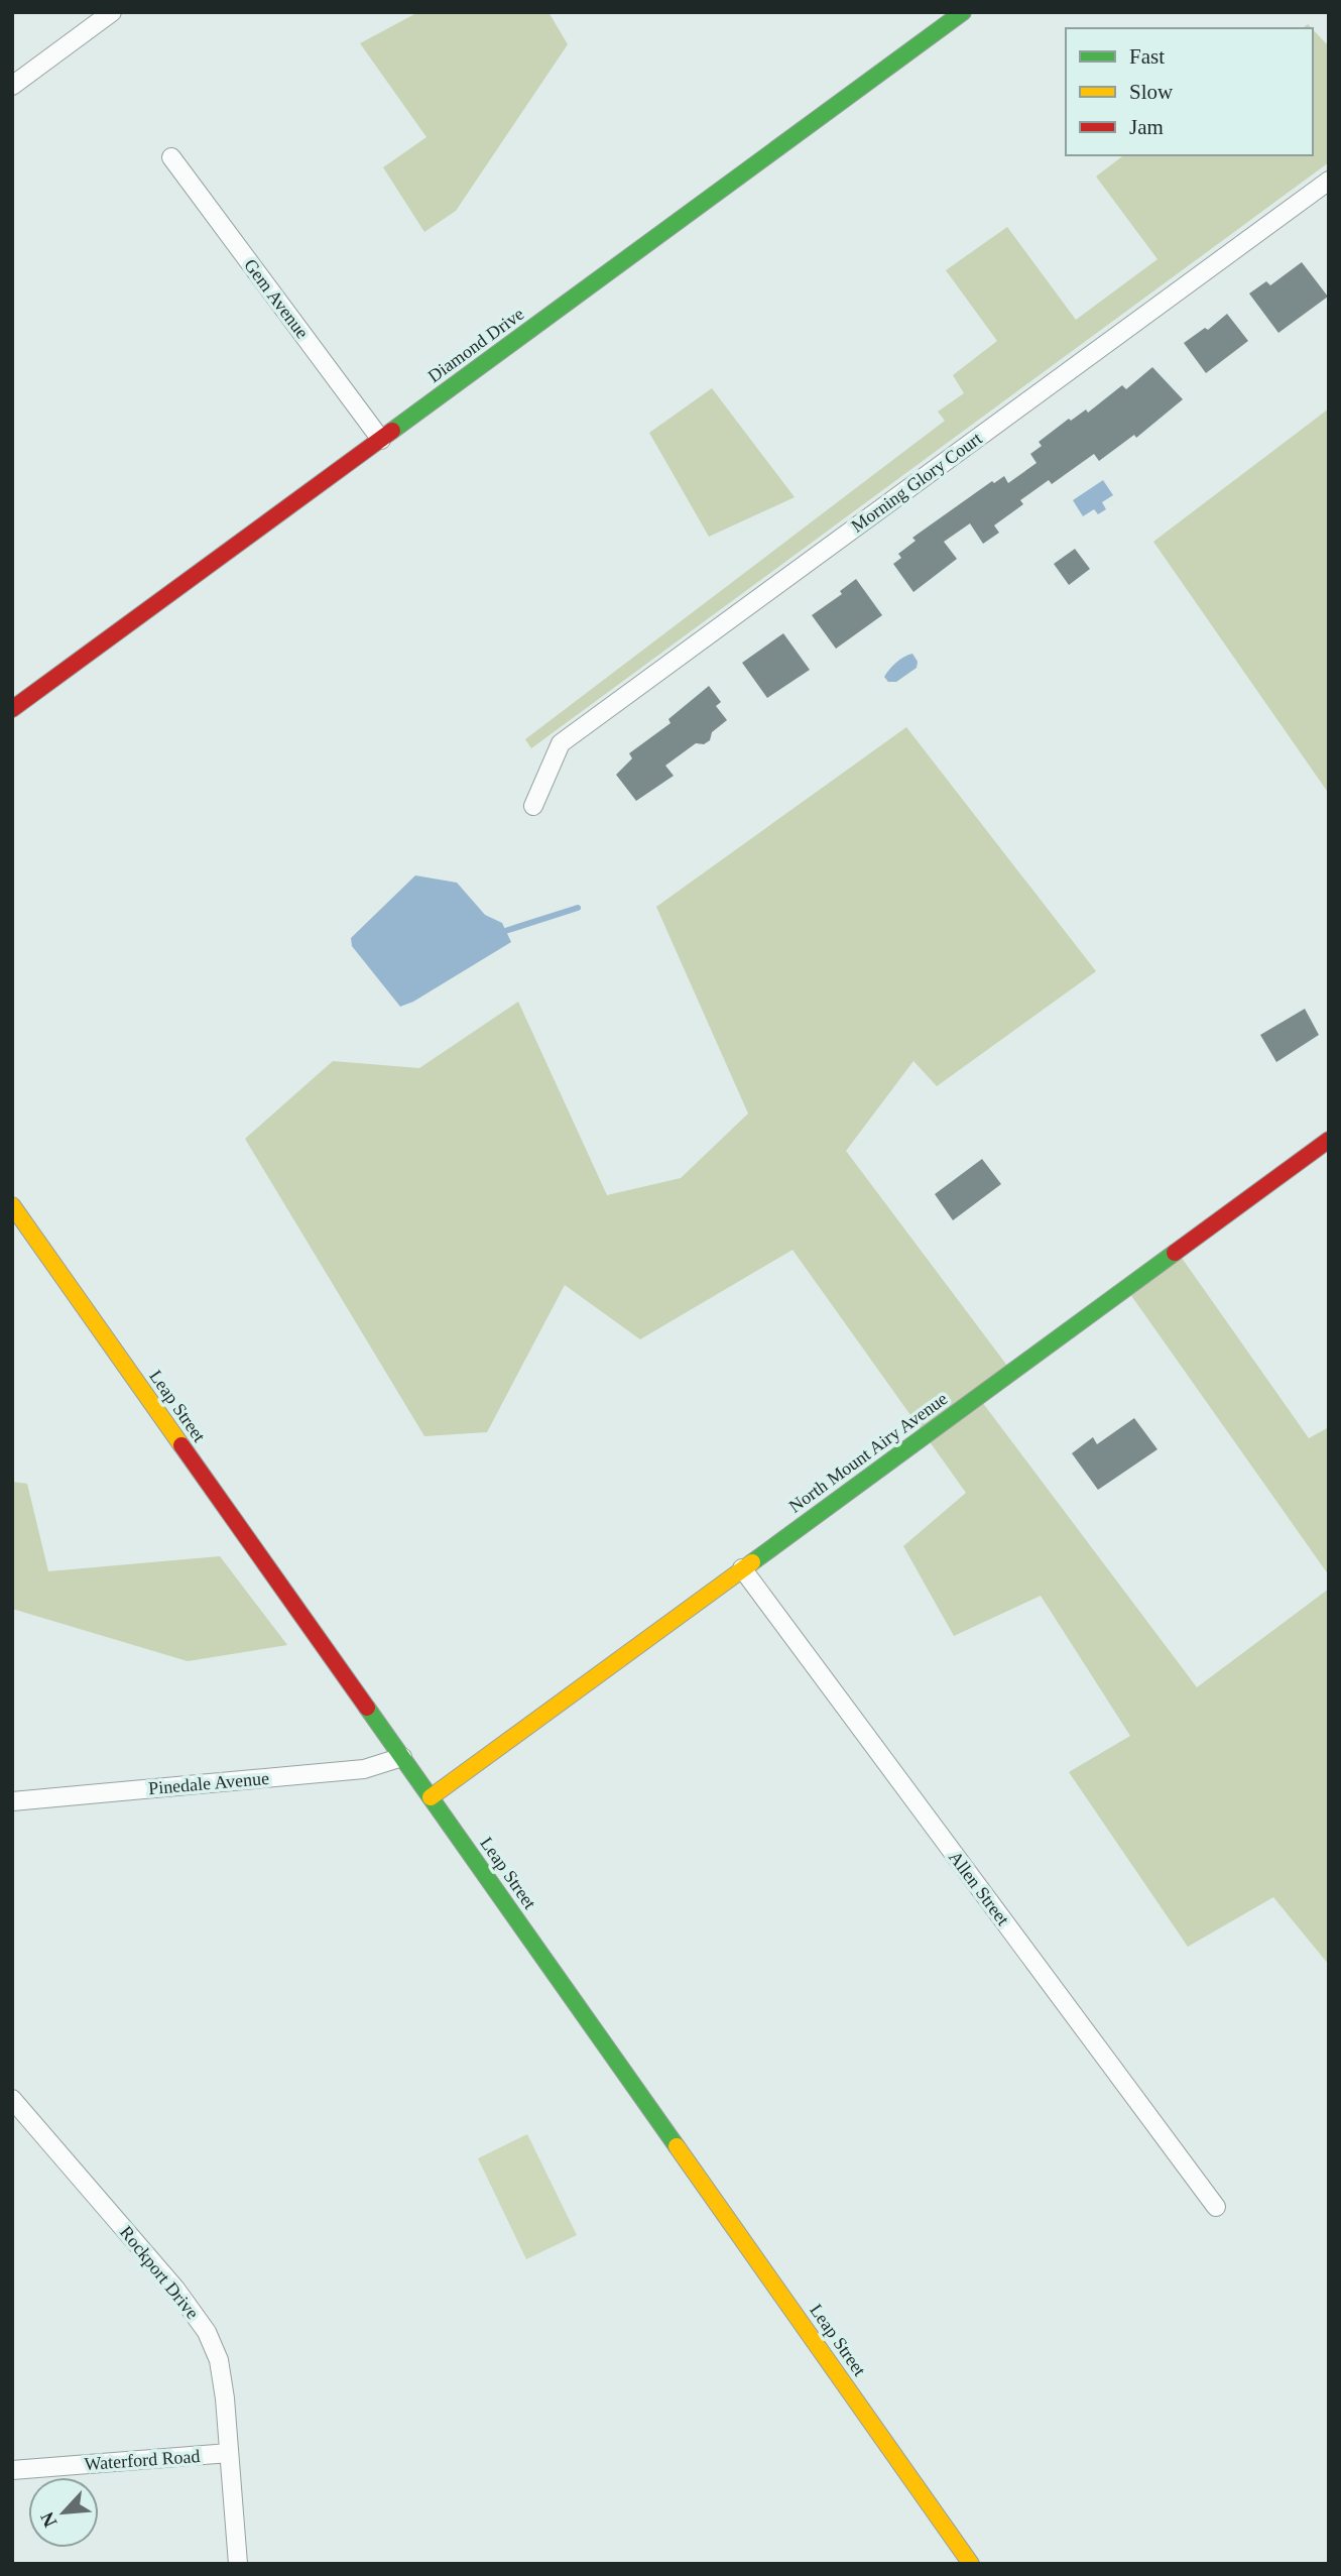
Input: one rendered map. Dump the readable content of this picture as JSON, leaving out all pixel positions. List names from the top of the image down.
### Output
{
  "streets": {
    "street": [
      "Gem Avenue",
      "Diamond Drive",
      "Morning Glory Court",
      "Leap Street",
      "North Mount Airy Avenue",
      "Pinedale Avenue",
      "Allen Street",
      "Rockport Drive",
      "Waterford Road"
    ]
  },
  "crossings": [
    ["Gem Avenue", "Diamond Drive"],
    ["Leap Street", "North Mount Airy Avenue"],
    ["Leap Street", "Pinedale Avenue"],
    ["North Mount Airy Avenue", "Allen Street"],
    ["Rockport Drive", "Waterford Road"]
  ],
  "legend": ["Fast", "Slow", "Jam"],
  "north": "bottom left"
}
